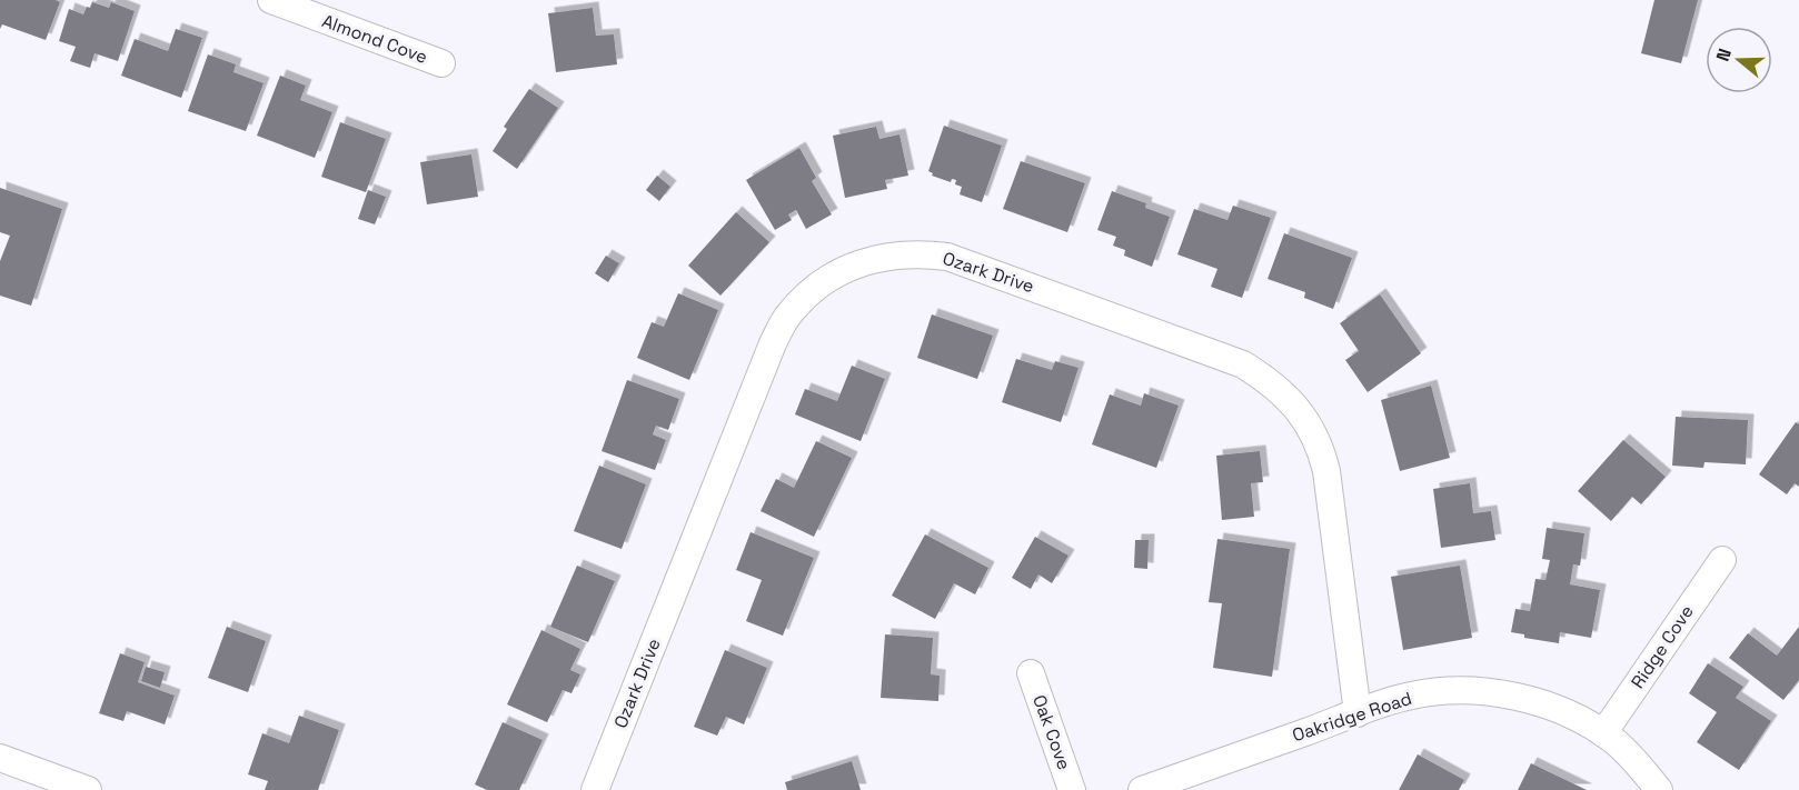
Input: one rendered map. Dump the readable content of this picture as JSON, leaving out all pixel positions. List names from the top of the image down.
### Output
{
  "streets": {
    "street": [
      "Almond Cove",
      "Ozark Drive",
      "Ridge Cove",
      "Oakridge Road",
      "Oak Cove"
    ]
  },
  "crossings": [
    ["Ozark Drive", "Oakridge Road"],
    ["Ridge Cove", "Oakridge Road"]
  ],
  "north": "left"
}
